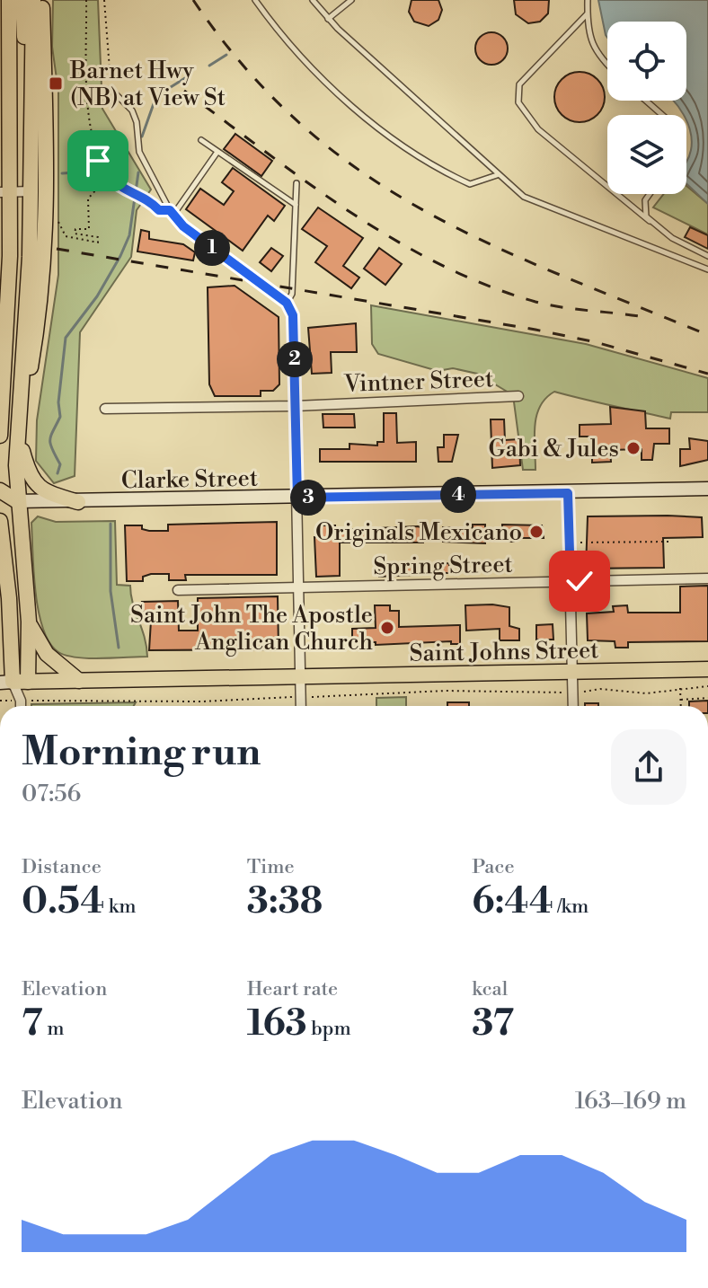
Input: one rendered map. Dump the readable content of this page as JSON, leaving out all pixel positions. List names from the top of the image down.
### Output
{
  "streets": {
    "main road": ["Clarke Street", "Saint Johns Street"],
    "street": ["Vintner Street", "Spring Street"]
  },
  "places": {
    "transit": ["Barnet Hwy (NB) at View St"],
    "other": ["Gabi & Jules", "Originals Mexicano", "Saint John The Apostle Anglican Church"]
  },
  "page": {
    "pins": [
      "1",
      "2",
      "4",
      "3"
    ],
    "heading": ["Morning run", "07:56"],
    "stats": [
      ["Distance", "0.54 km"],
      ["Time", "3:38"],
      ["Pace", "6:44 /km"],
      ["Elevation", "7 m"],
      ["Heart rate", "163 bpm"],
      ["kcal", "37"]
    ],
    "chart": ["Elevation", "163–169 m"]
  }
}
